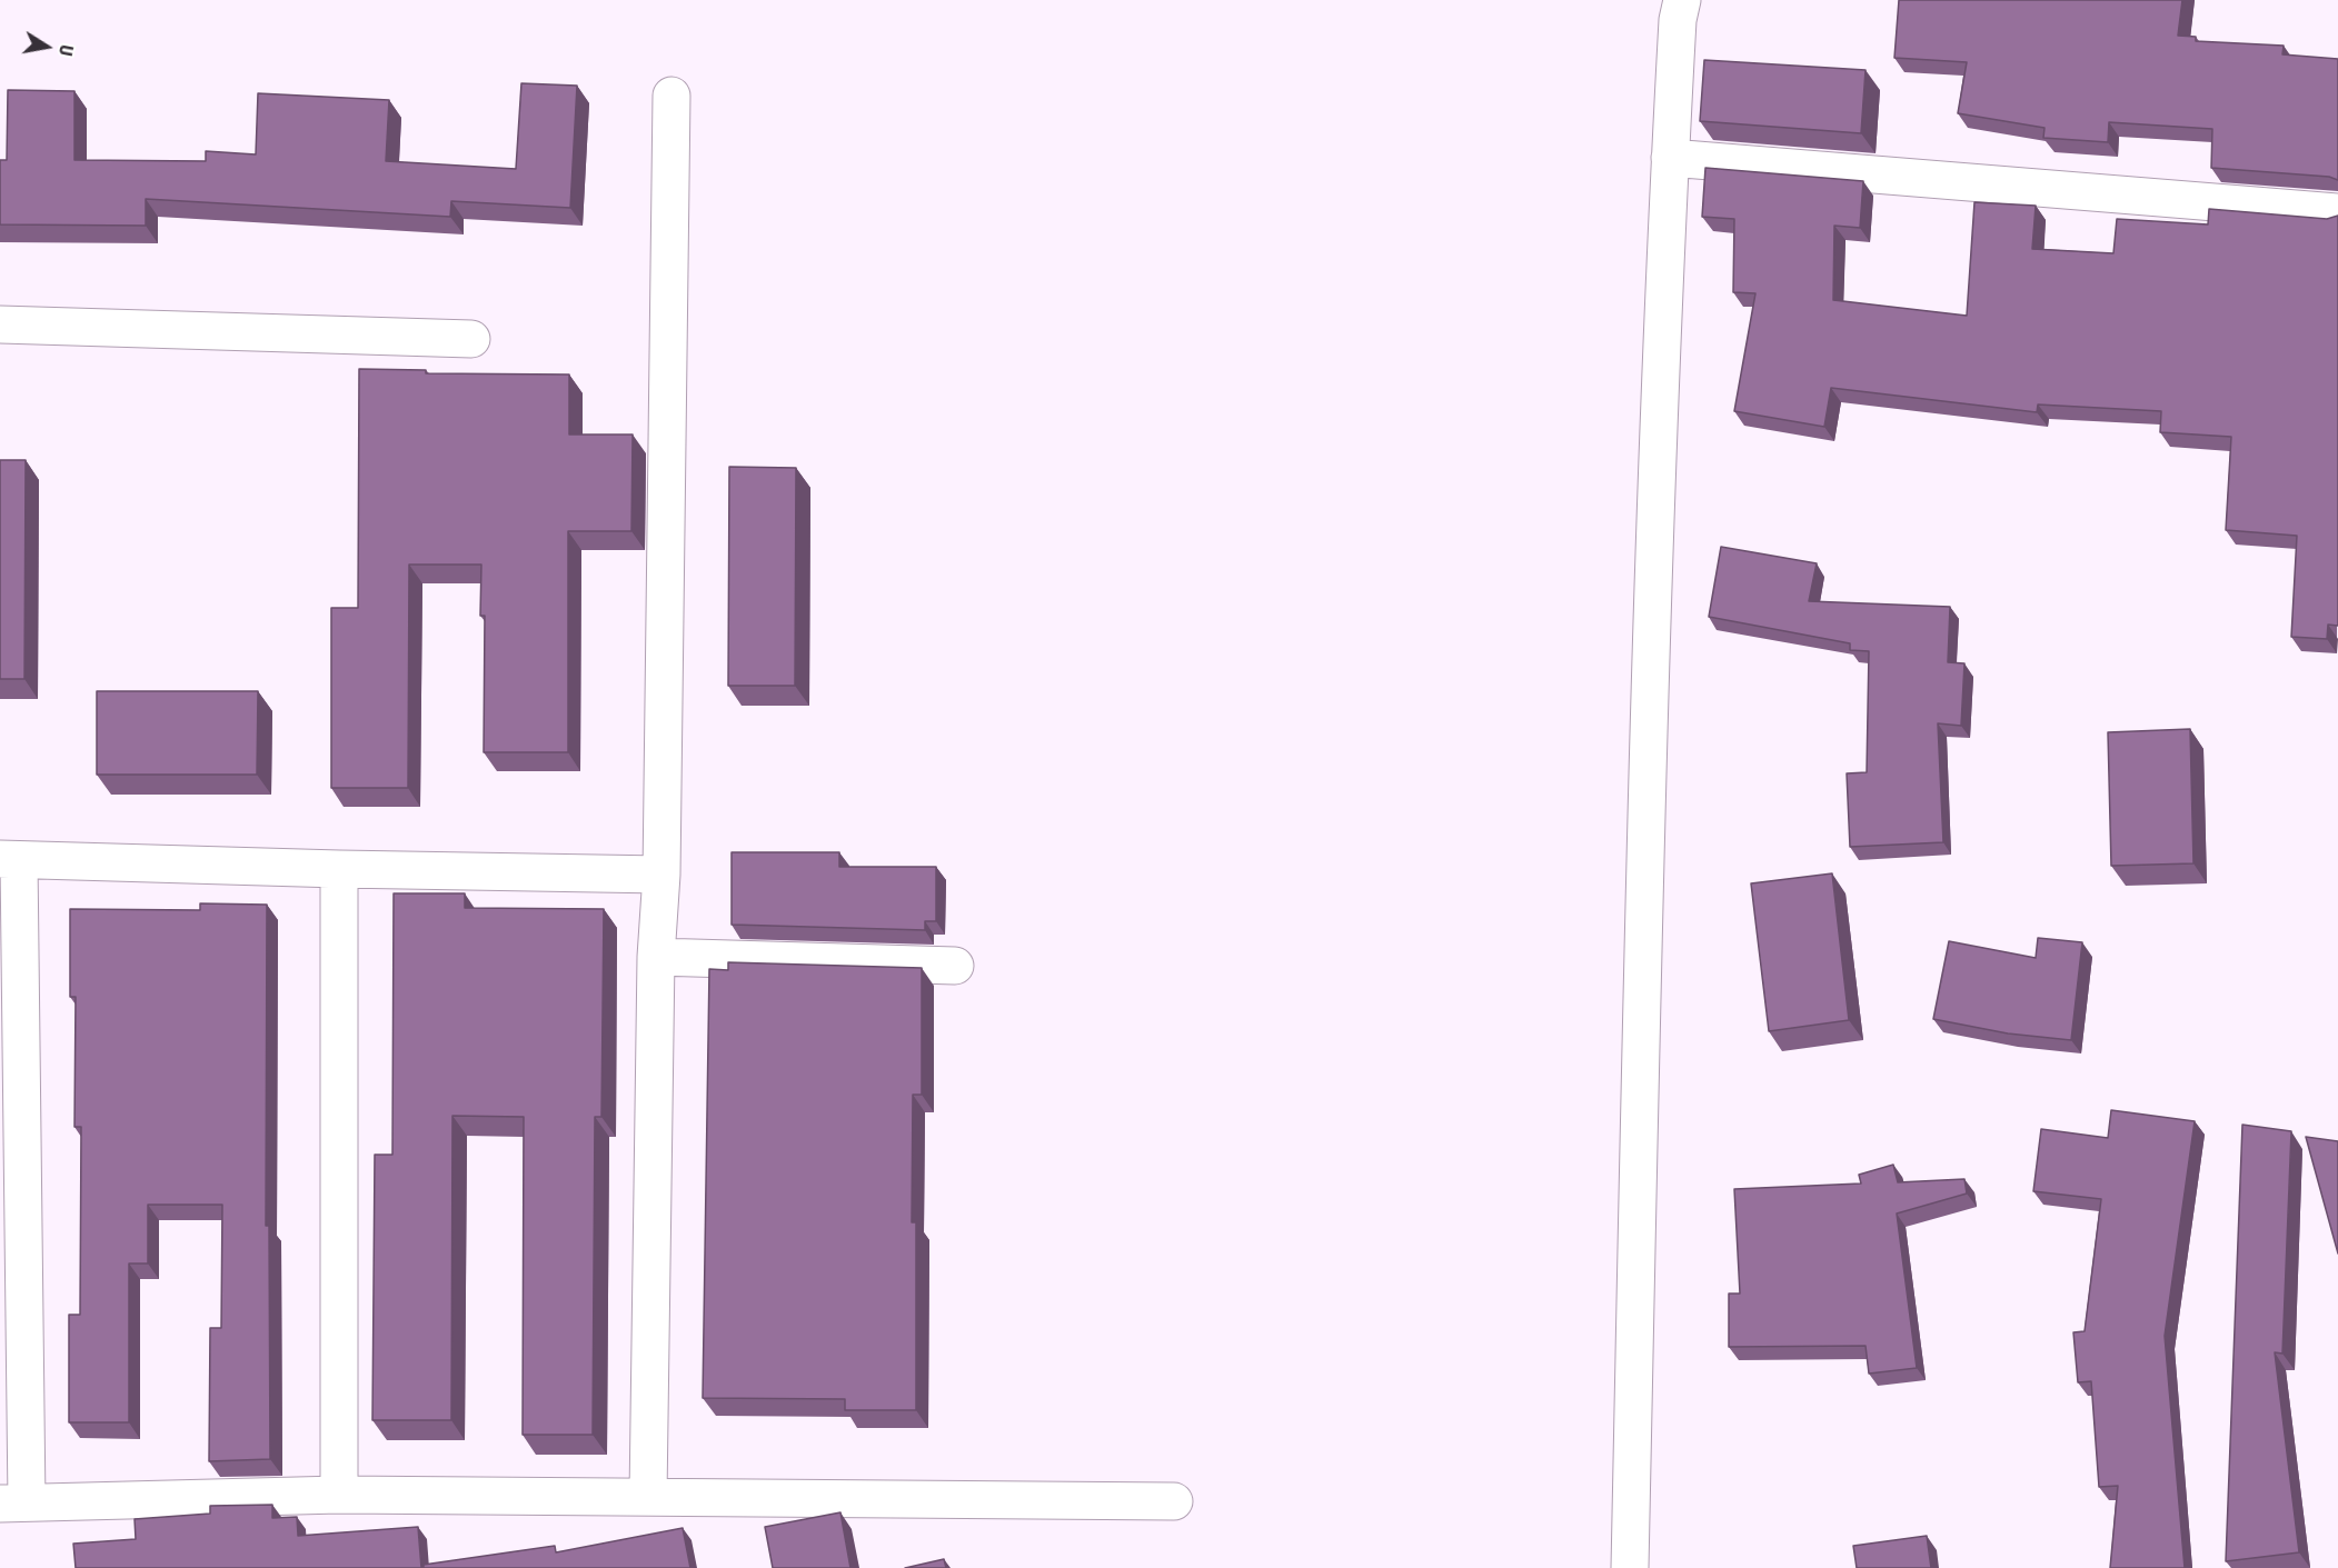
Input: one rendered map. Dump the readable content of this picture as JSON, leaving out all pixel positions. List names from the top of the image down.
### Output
{
  "north": "right"
}
